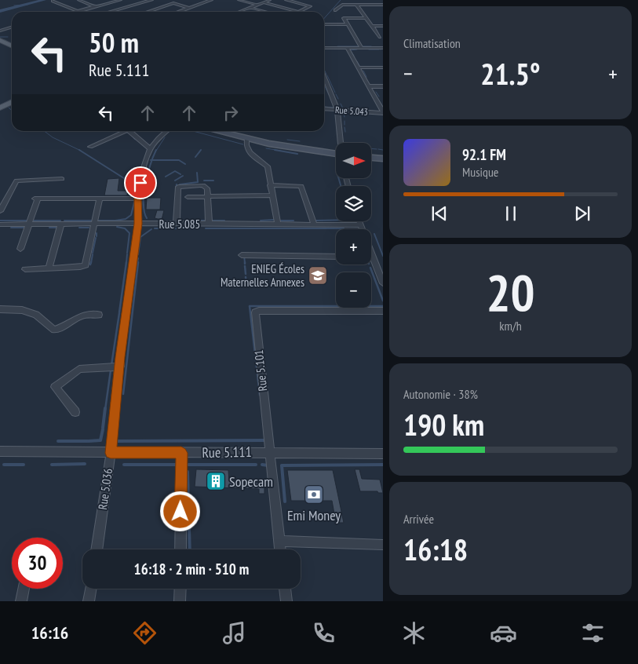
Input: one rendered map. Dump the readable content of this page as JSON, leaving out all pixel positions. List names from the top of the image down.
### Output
{
  "streets": {
    "street": [
      "Rue 5.043",
      "Rue 5.085",
      "Rue 5.101",
      "Rue 5.111",
      "Rue 5.036"
    ]
  },
  "crossings": [
    ["Rue 5.085", "Rue 5.036"],
    ["Rue 5.101", "Rue 5.111"],
    ["Rue 5.111", "Rue 5.036"]
  ],
  "places": {
    "school or university": ["ENIEG Écoles Maternelles Annexes"],
    "building": ["Sopecam"],
    "bank": ["Emi Money"]
  },
  "north": "right",
  "page": {
    "tile": [
      "Climatisation",
      ["20", "km/h"],
      ["Autonomie · 38%", "190 km"],
      ["Arrivée", "16:18"]
    ],
    "turn": ["50 m", "Rue 5.111"],
    "heat": ["−", "21.5°", "+"],
    "song": ["92.1 FM", "Musique"],
    "map_buttons": ["+", "−"],
    "limit": "30",
    "trip": "16:18 · 2 min · 510 m",
    "tabs": "16:16"
  }
}
